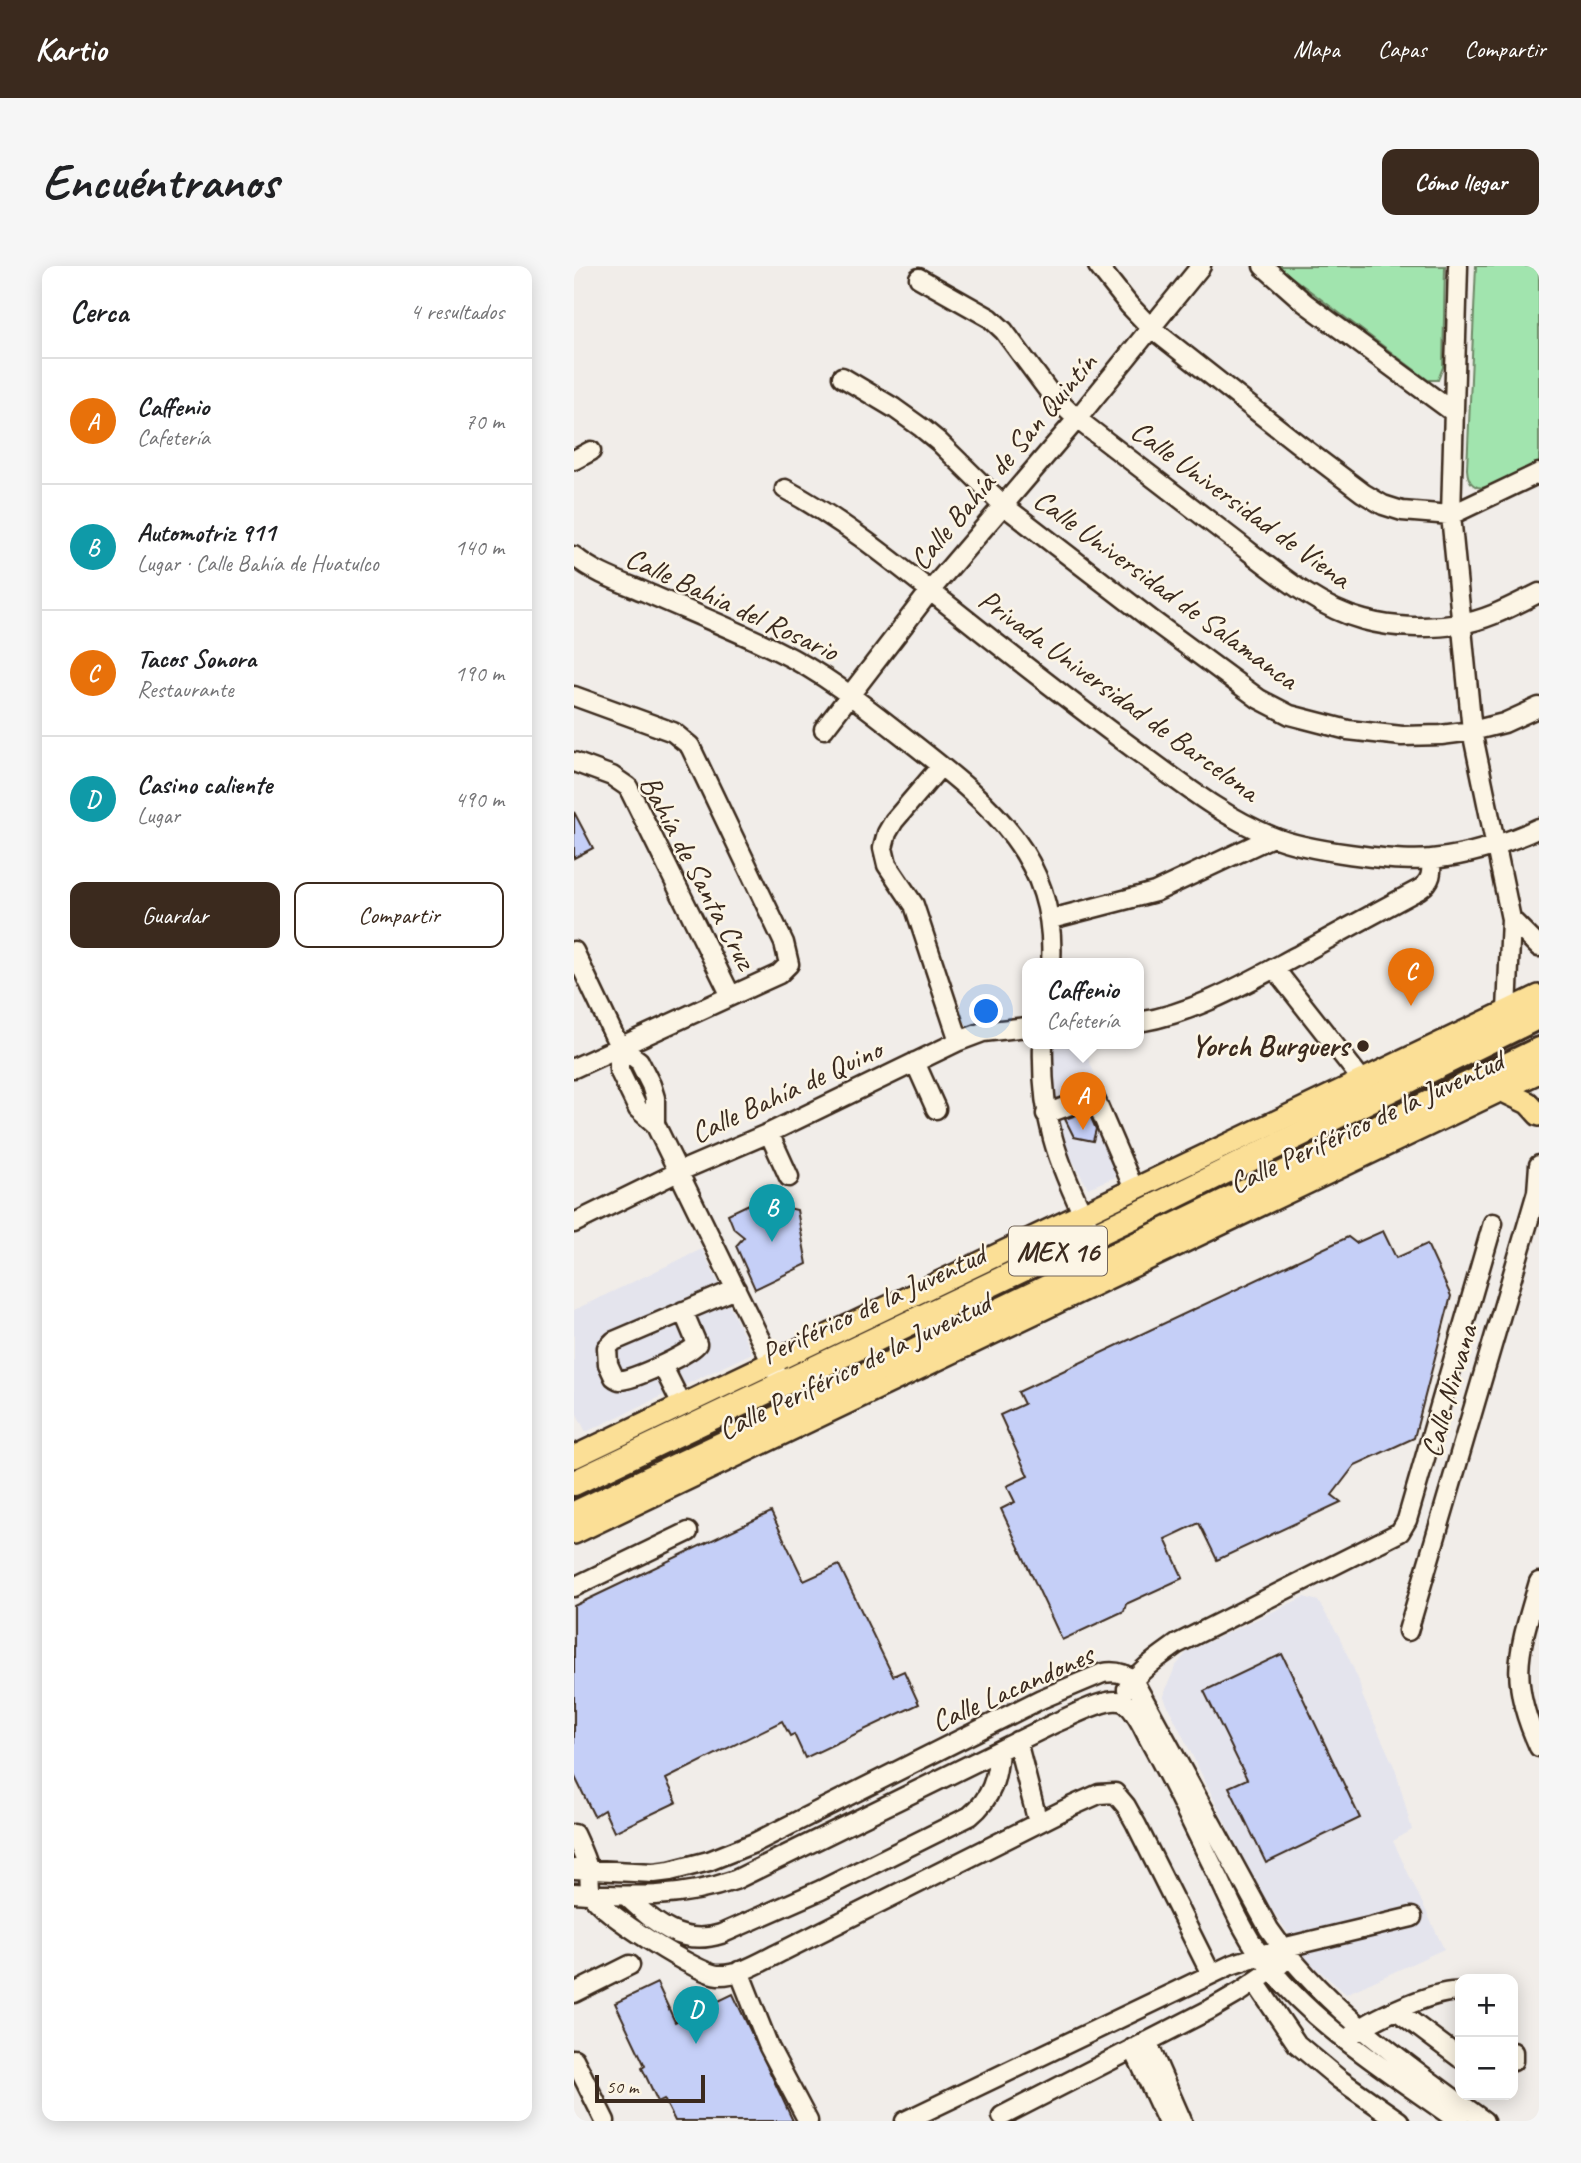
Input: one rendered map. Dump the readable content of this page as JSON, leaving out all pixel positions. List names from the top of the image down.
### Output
{
  "streets": {
    "highway": ["MEX 16", "Periférico de la Juventud"],
    "main road": ["Calle Periférico de la Juventud"],
    "street": [
      "Calle Bahía de San Quintín",
      "Calle Universidad de Viena",
      "Calle Universidad de Salamanca",
      "Calle Bahia del Rosario",
      "Privada Universidad de Barcelona",
      "Bahía de Santa Cruz",
      "Calle Bahía de Quino",
      "Calle Nirvana",
      "Calle Lacandones"
    ]
  },
  "crossings": [
    ["Calle Bahía de San Quintín", "Calle Universidad de Viena"],
    ["Calle Bahía de San Quintín", "Calle Universidad de Salamanca"],
    ["Calle Bahía de San Quintín", "Calle Bahia del Rosario"],
    ["Calle Bahía de San Quintín", "Privada Universidad de Barcelona"],
    ["Calle Periférico de la Juventud", "Periférico de la Juventud"]
  ],
  "places": ["Yorch Burguers"],
  "scale_bar": "50 m",
  "page": {
    "header": "Kartio",
    "nav": ["Mapa", "Capas", "Compartir"],
    "buttons": [
      "Cómo llegar",
      ["Guardar", "Compartir"]
    ],
    "title": "Encuéntranos",
    "heading": ["Cerca", "4 resultados"],
    "list": [
      {
        "mark": "A",
        "name": "Caffenio",
        "note": "Cafetería",
        "value": "70 m"
      },
      {
        "mark": "B",
        "name": "Automotriz 911",
        "note": "Lugar · Calle Bahía de Huatulco",
        "value": "140 m"
      },
      {
        "mark": "C",
        "name": "Tacos Sonora",
        "note": "Restaurante",
        "value": "190 m"
      },
      {
        "mark": "D",
        "name": "Casino caliente",
        "note": "Lugar",
        "value": "490 m"
      }
    ],
    "pins": [
      "C",
      "A",
      "B",
      "D"
    ],
    "popup": ["Caffenio", "Cafetería"],
    "map_buttons": ["+", "−"],
    "scale": "50 m"
  }
}
